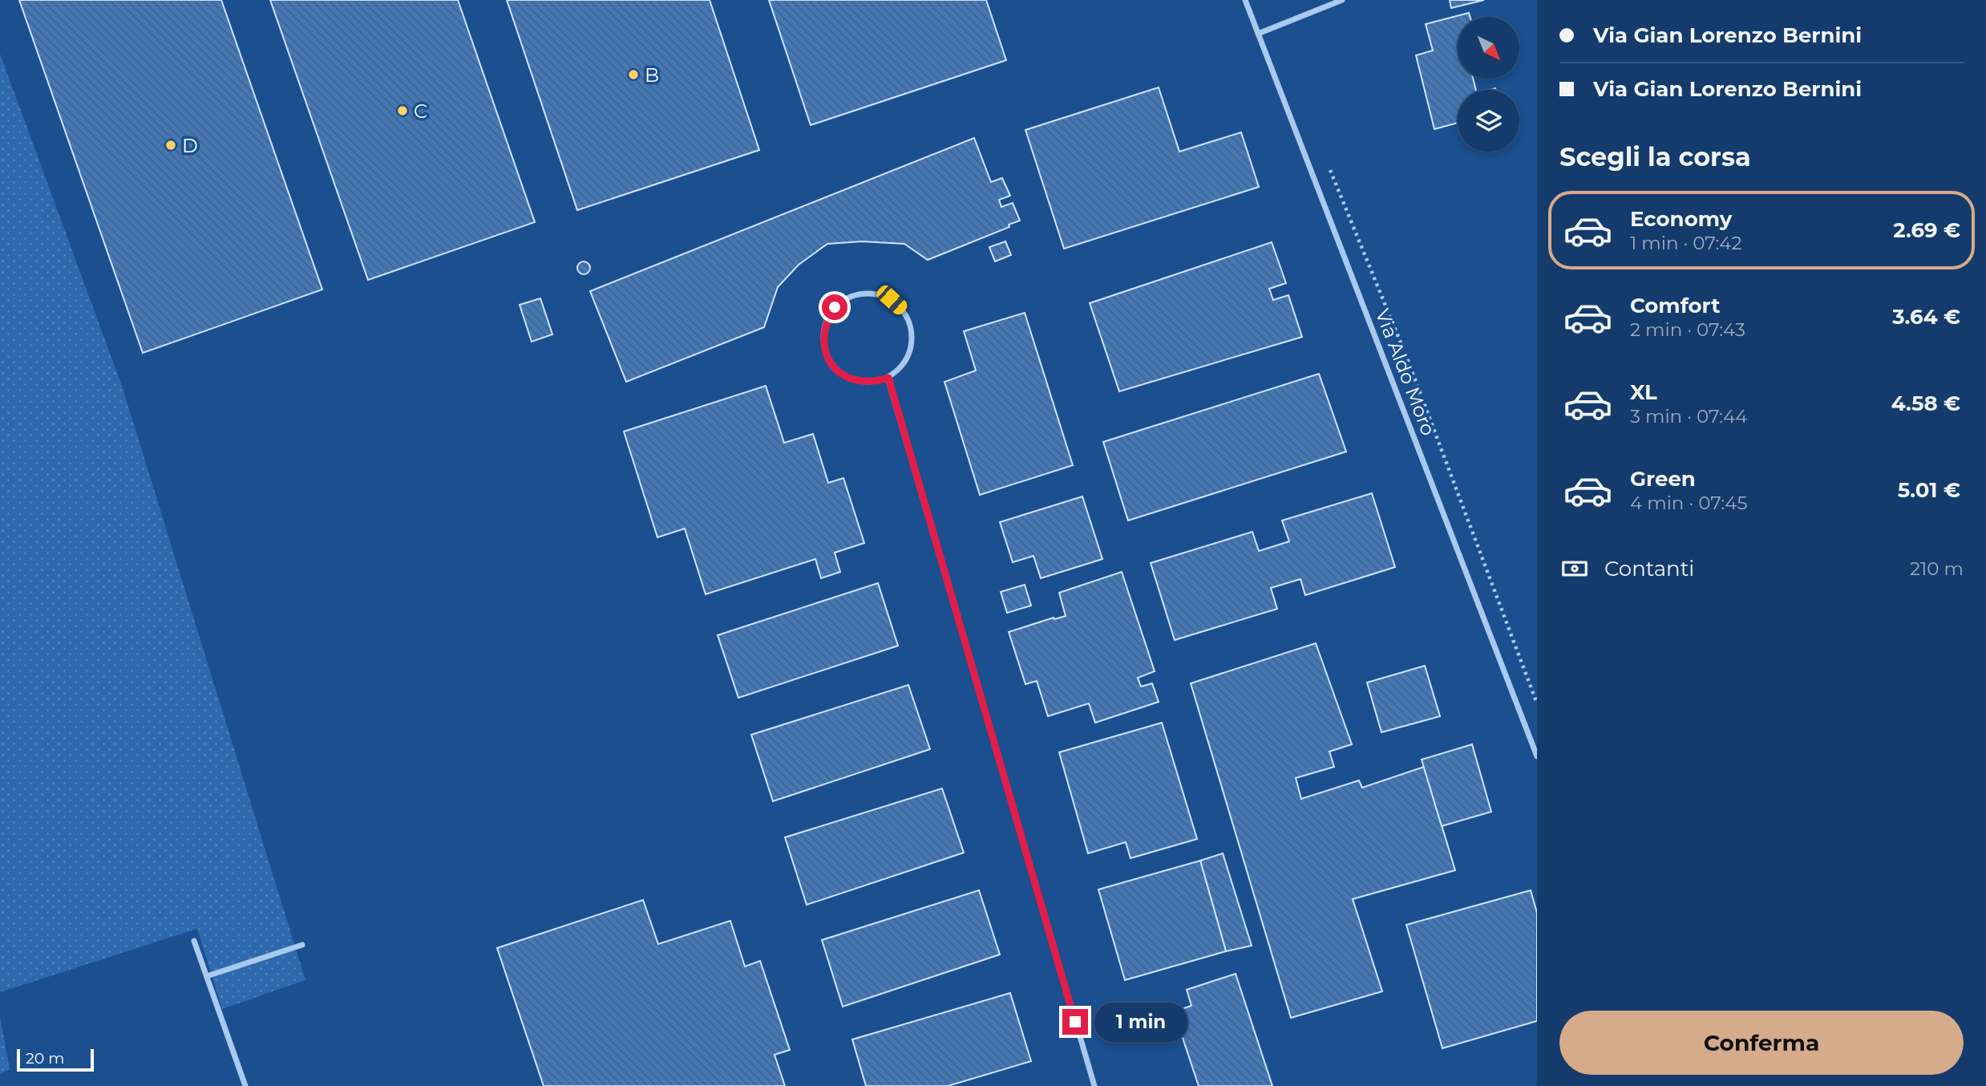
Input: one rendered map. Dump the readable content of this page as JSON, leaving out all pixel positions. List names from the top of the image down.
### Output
{
  "streets": {
    "street": ["Via Aldo Moro"]
  },
  "places": ["B", "C", "D"],
  "scale_bar": "20 m",
  "north": "bottom right",
  "page": {
    "banner": ["Via Gian Lorenzo Bernini", "Via Gian Lorenzo Bernini"],
    "heading": "Scegli la corsa",
    "list": [
      {
        "name": "Economy",
        "note": "1 min · 07:42",
        "value": "2.69 €"
      },
      {
        "name": "Comfort",
        "note": "2 min · 07:43",
        "value": "3.64 €"
      },
      {
        "name": "XL",
        "note": "3 min · 07:44",
        "value": "4.58 €"
      },
      {
        "name": "Green",
        "note": "4 min · 07:45",
        "value": "5.01 €"
      }
    ],
    "pay": ["Contanti", "210 m"],
    "buttons": "Conferma",
    "bubble": "1 min",
    "scale": "20 m"
  }
}
